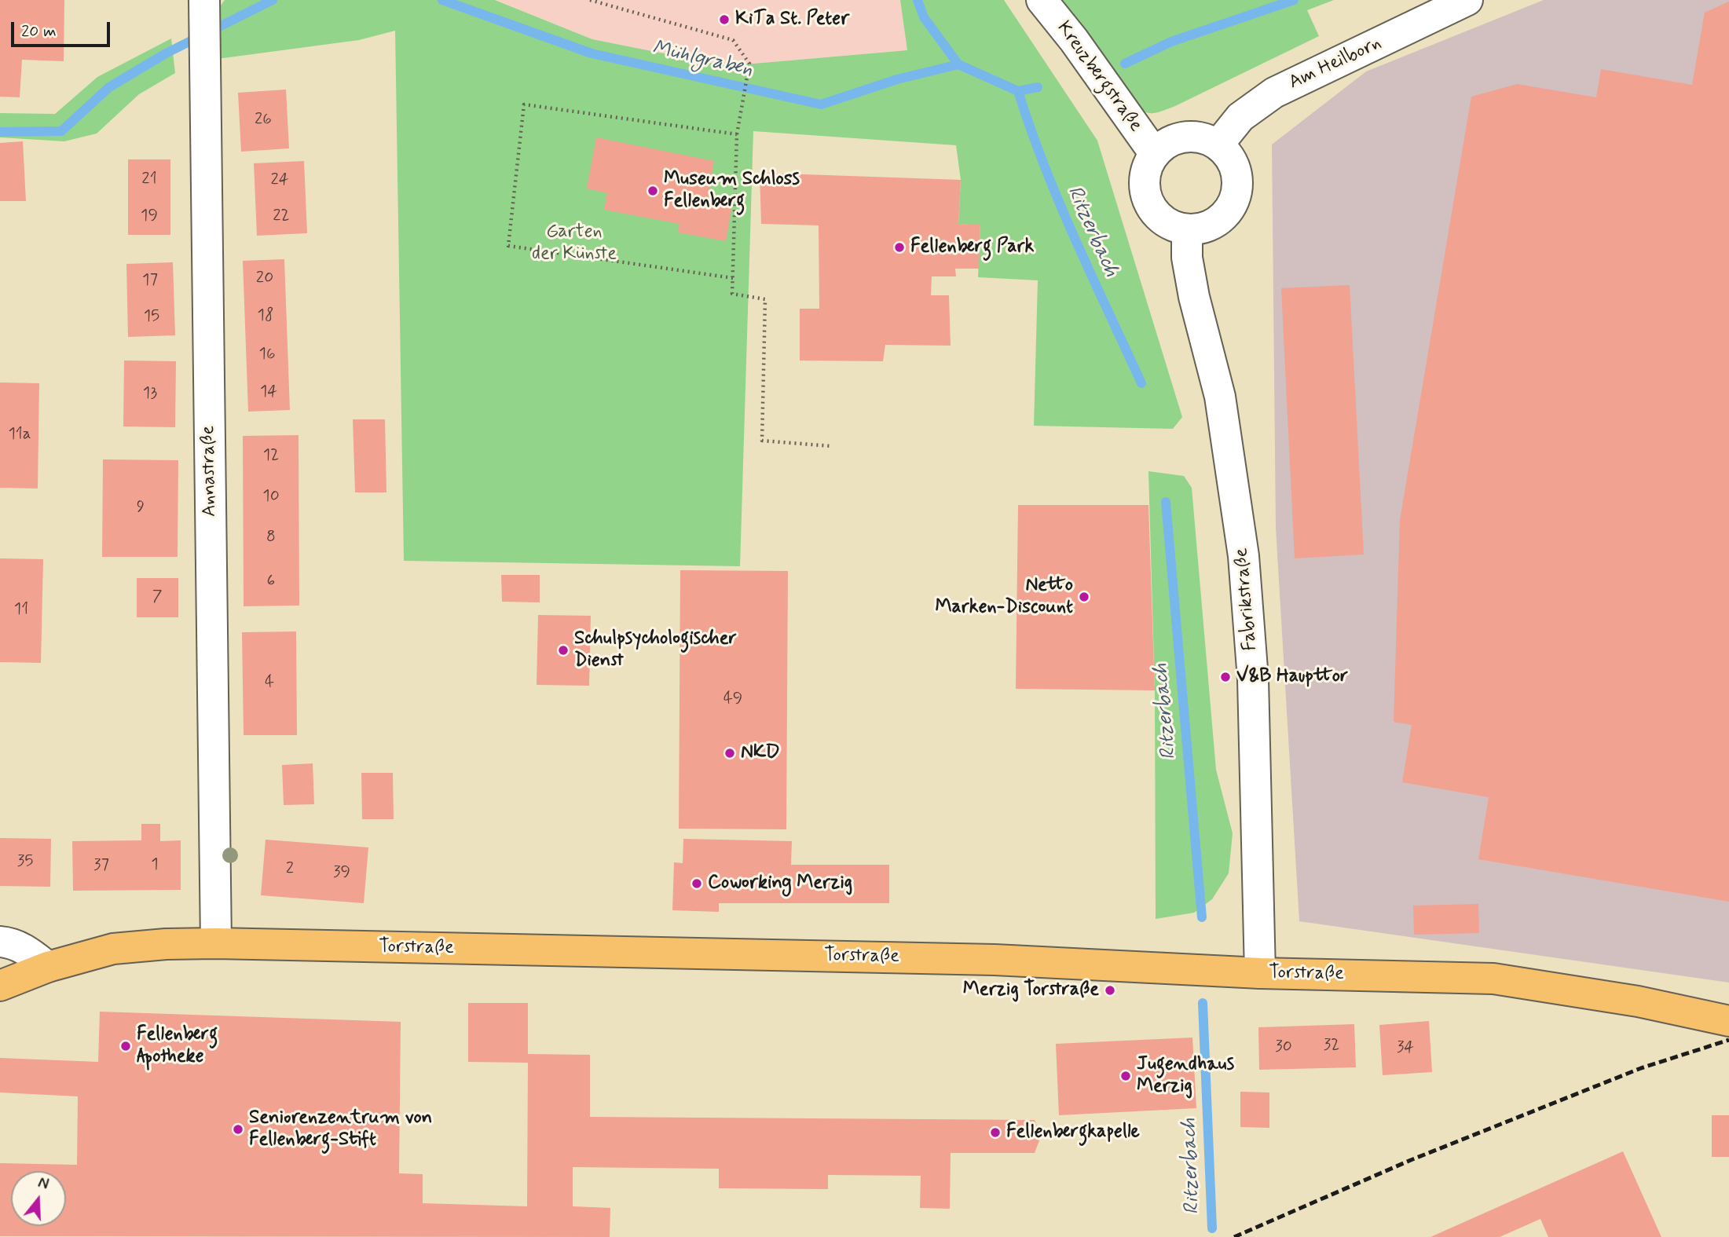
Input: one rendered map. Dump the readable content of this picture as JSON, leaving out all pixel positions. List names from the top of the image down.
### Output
{
  "streets": {
    "main road": ["Torstraße"],
    "street": [
      "Am Heilborn",
      "Kreuzbergstraße",
      "Annastraße",
      "Fabrikstraße"
    ]
  },
  "crossings": [
    ["Am Heilborn", "Kreuzbergstraße"],
    ["Am Heilborn", "Fabrikstraße"],
    ["Kreuzbergstraße", "Fabrikstraße"],
    ["Annastraße", "Torstraße"],
    ["Fabrikstraße", "Torstraße"]
  ],
  "water": ["Mühlgraben", "Ritzerbach"],
  "parks": ["Garten der Künste"],
  "places": [
    "KiTa St. Peter",
    "Museum Schloss Fellenberg",
    "Fellenberg Park",
    "Netto Marken-Discount",
    "Schulpsychologischer Dienst",
    "V&B Haupttor",
    "NKD",
    "Coworking Merzig",
    "Merzig Torstraße",
    "Fellenberg Apotheke",
    "Jugendhaus Merzig",
    "Seniorenzentrum von Fellenberg-Stift",
    "Fellenbergkapelle"
  ],
  "house_numbers": [
    "26",
    "21",
    "24",
    "19",
    "22",
    "20",
    "17",
    "18",
    "15",
    "16",
    "14",
    "13",
    "11a",
    "12",
    "10",
    "9",
    "8",
    "6",
    "7",
    "11",
    "4",
    "49",
    "35",
    "1",
    "37",
    "2",
    "39",
    "32",
    "30",
    "34"
  ],
  "scale_bar": "20 m",
  "north": "top"
}
